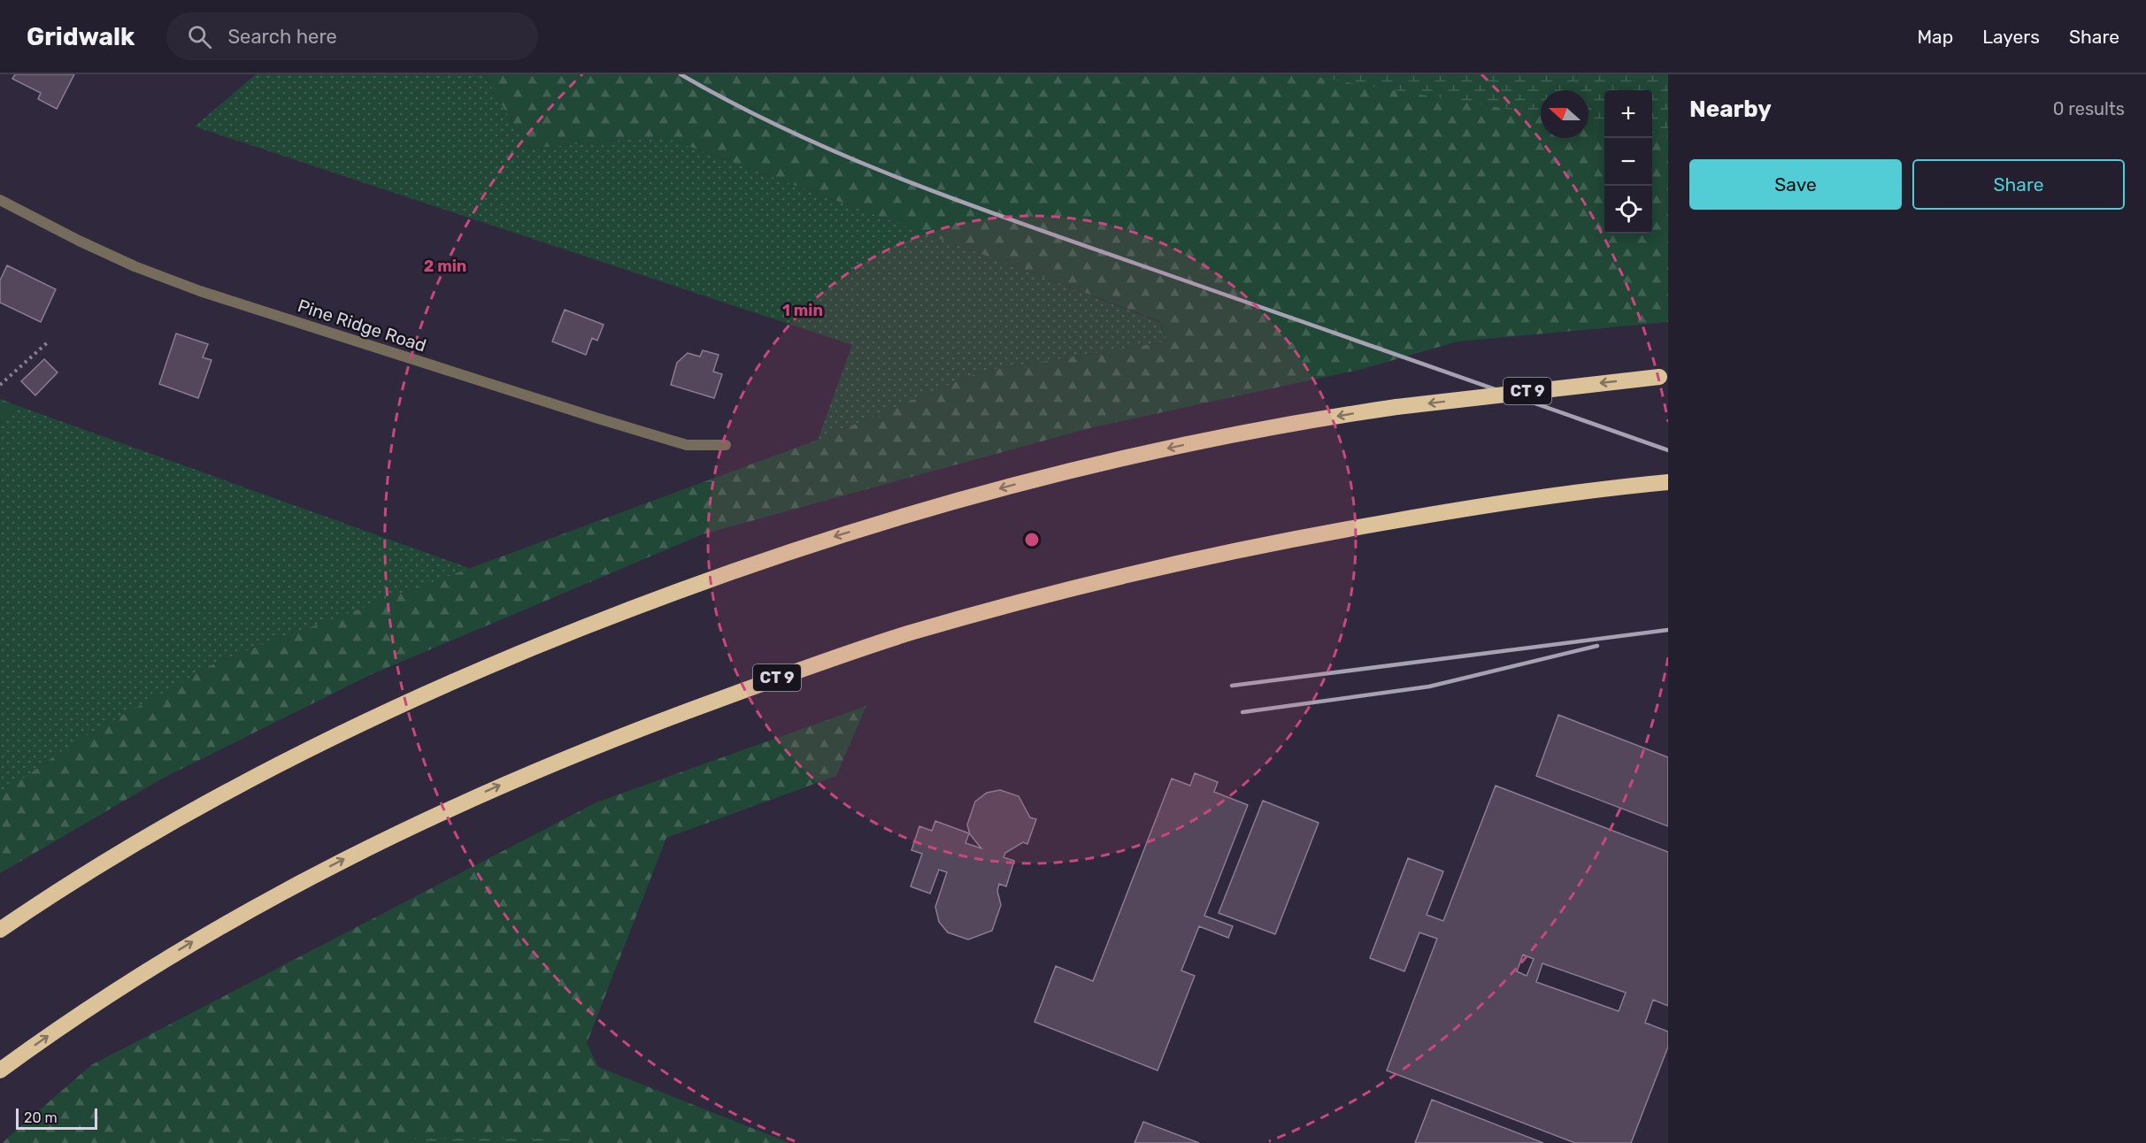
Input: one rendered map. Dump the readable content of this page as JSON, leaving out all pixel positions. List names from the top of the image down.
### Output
{
  "streets": {
    "highway": ["CT 9"],
    "street": ["Pine Ridge Road"]
  },
  "scale_bar": "20 m",
  "north": "left",
  "page": {
    "header": "Gridwalk",
    "search": "Search here",
    "nav": ["Map", "Layers", "Share"],
    "heading": ["Nearby", "0 results"],
    "map_buttons": ["+", "−"],
    "buttons": ["Save", "Share"],
    "scale": "20 m"
  },
  "rings": ["2 min", "1 min"]
}
